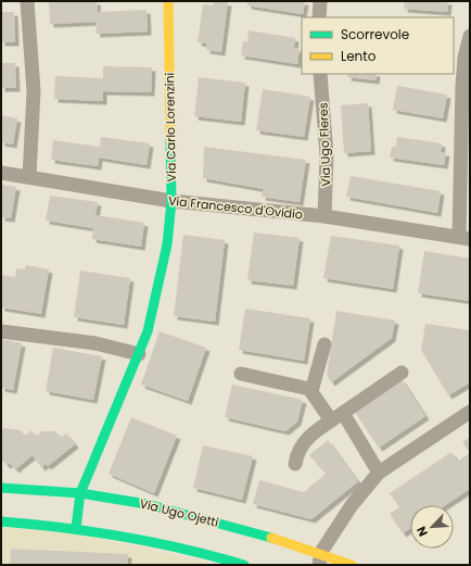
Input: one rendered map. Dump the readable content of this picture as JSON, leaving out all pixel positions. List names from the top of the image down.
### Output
{
  "streets": {
    "main road": ["Via Carlo Lorenzini", "Via Ugo Ojetti"],
    "street": ["Via Ugo Fleres", "Via Francesco d'Ovidio"]
  },
  "crossings": [
    ["Via Carlo Lorenzini", "Via Francesco d'Ovidio"],
    ["Via Carlo Lorenzini", "Via Ugo Ojetti"],
    ["Via Ugo Fleres", "Via Francesco d'Ovidio"]
  ],
  "legend": ["Scorrevole", "Lento"],
  "north": "bottom left"
}
